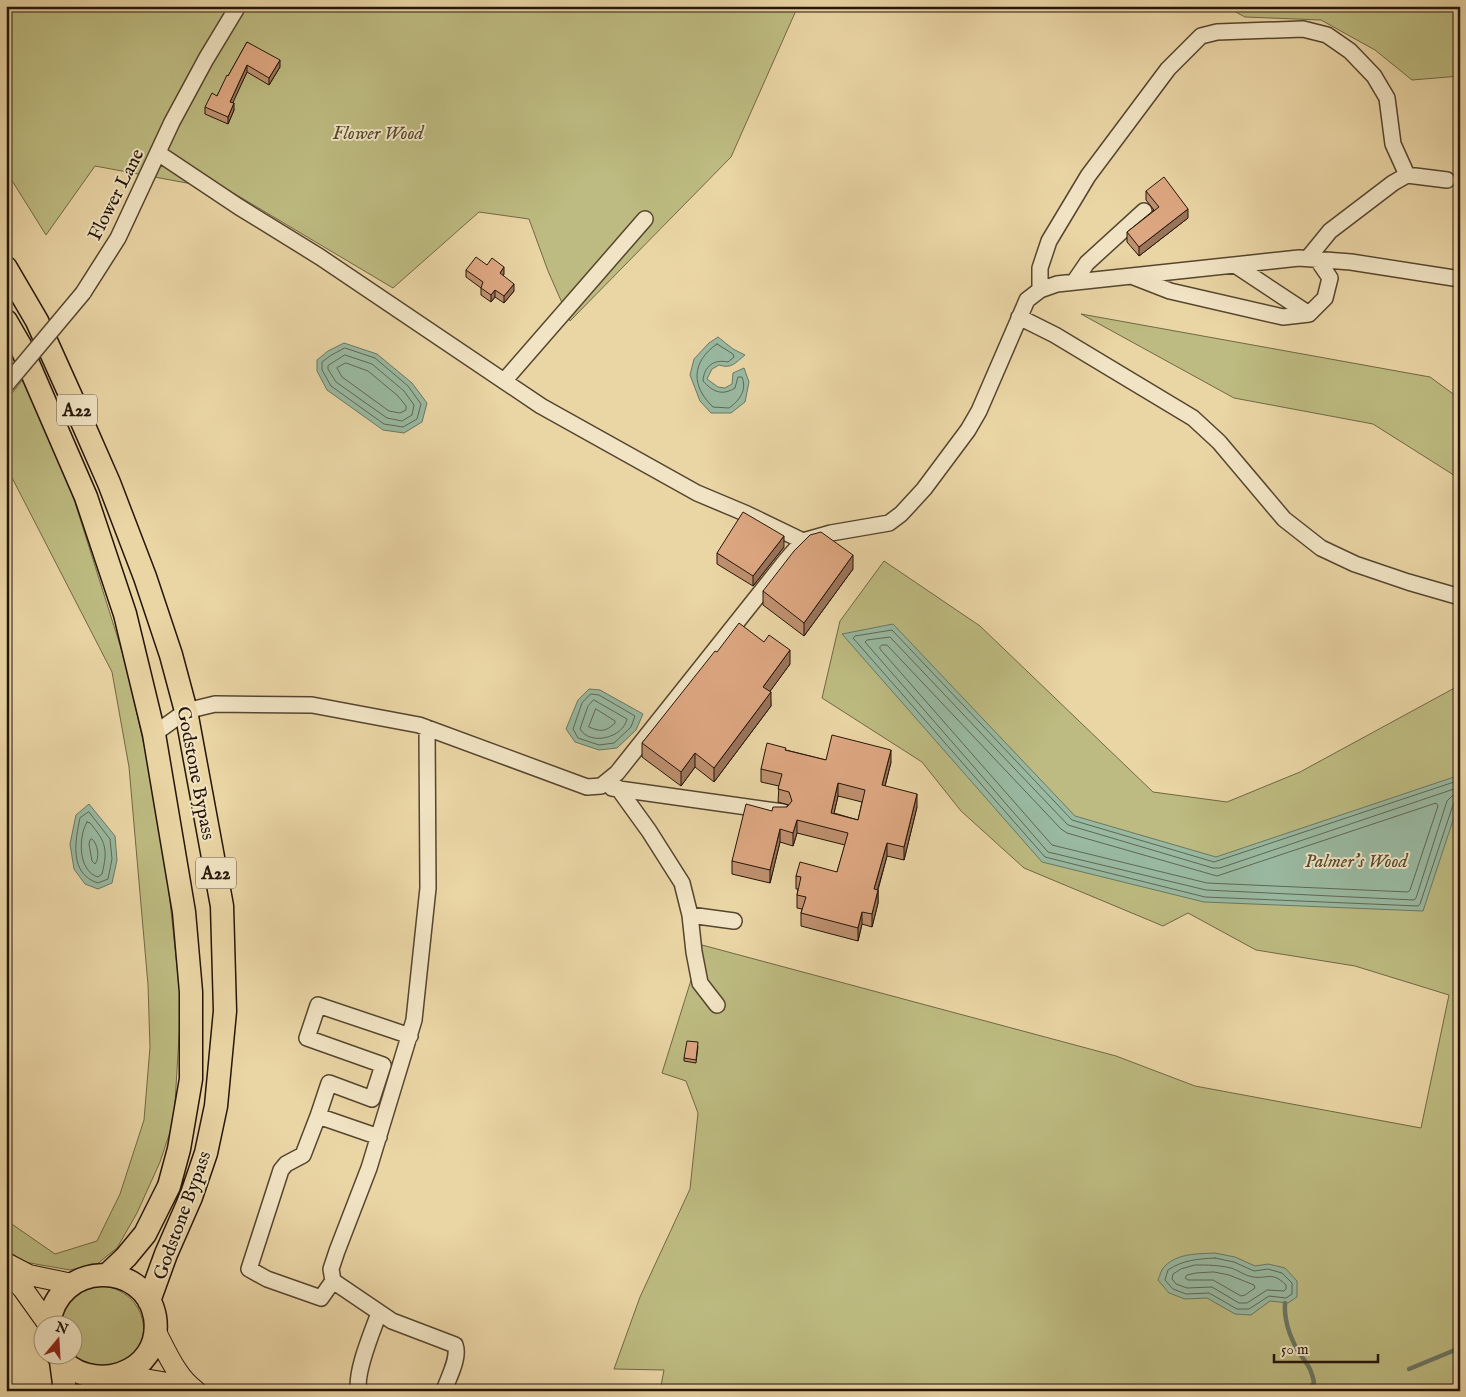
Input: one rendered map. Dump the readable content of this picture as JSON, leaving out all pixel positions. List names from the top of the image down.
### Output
{
  "streets": {
    "highway": ["A22", "Godstone Bypass"],
    "street": ["Flower Lane"]
  },
  "parks": ["Flower Wood", "Palmer's Wood"],
  "scale_bar": "50 m",
  "north": "top"
}
